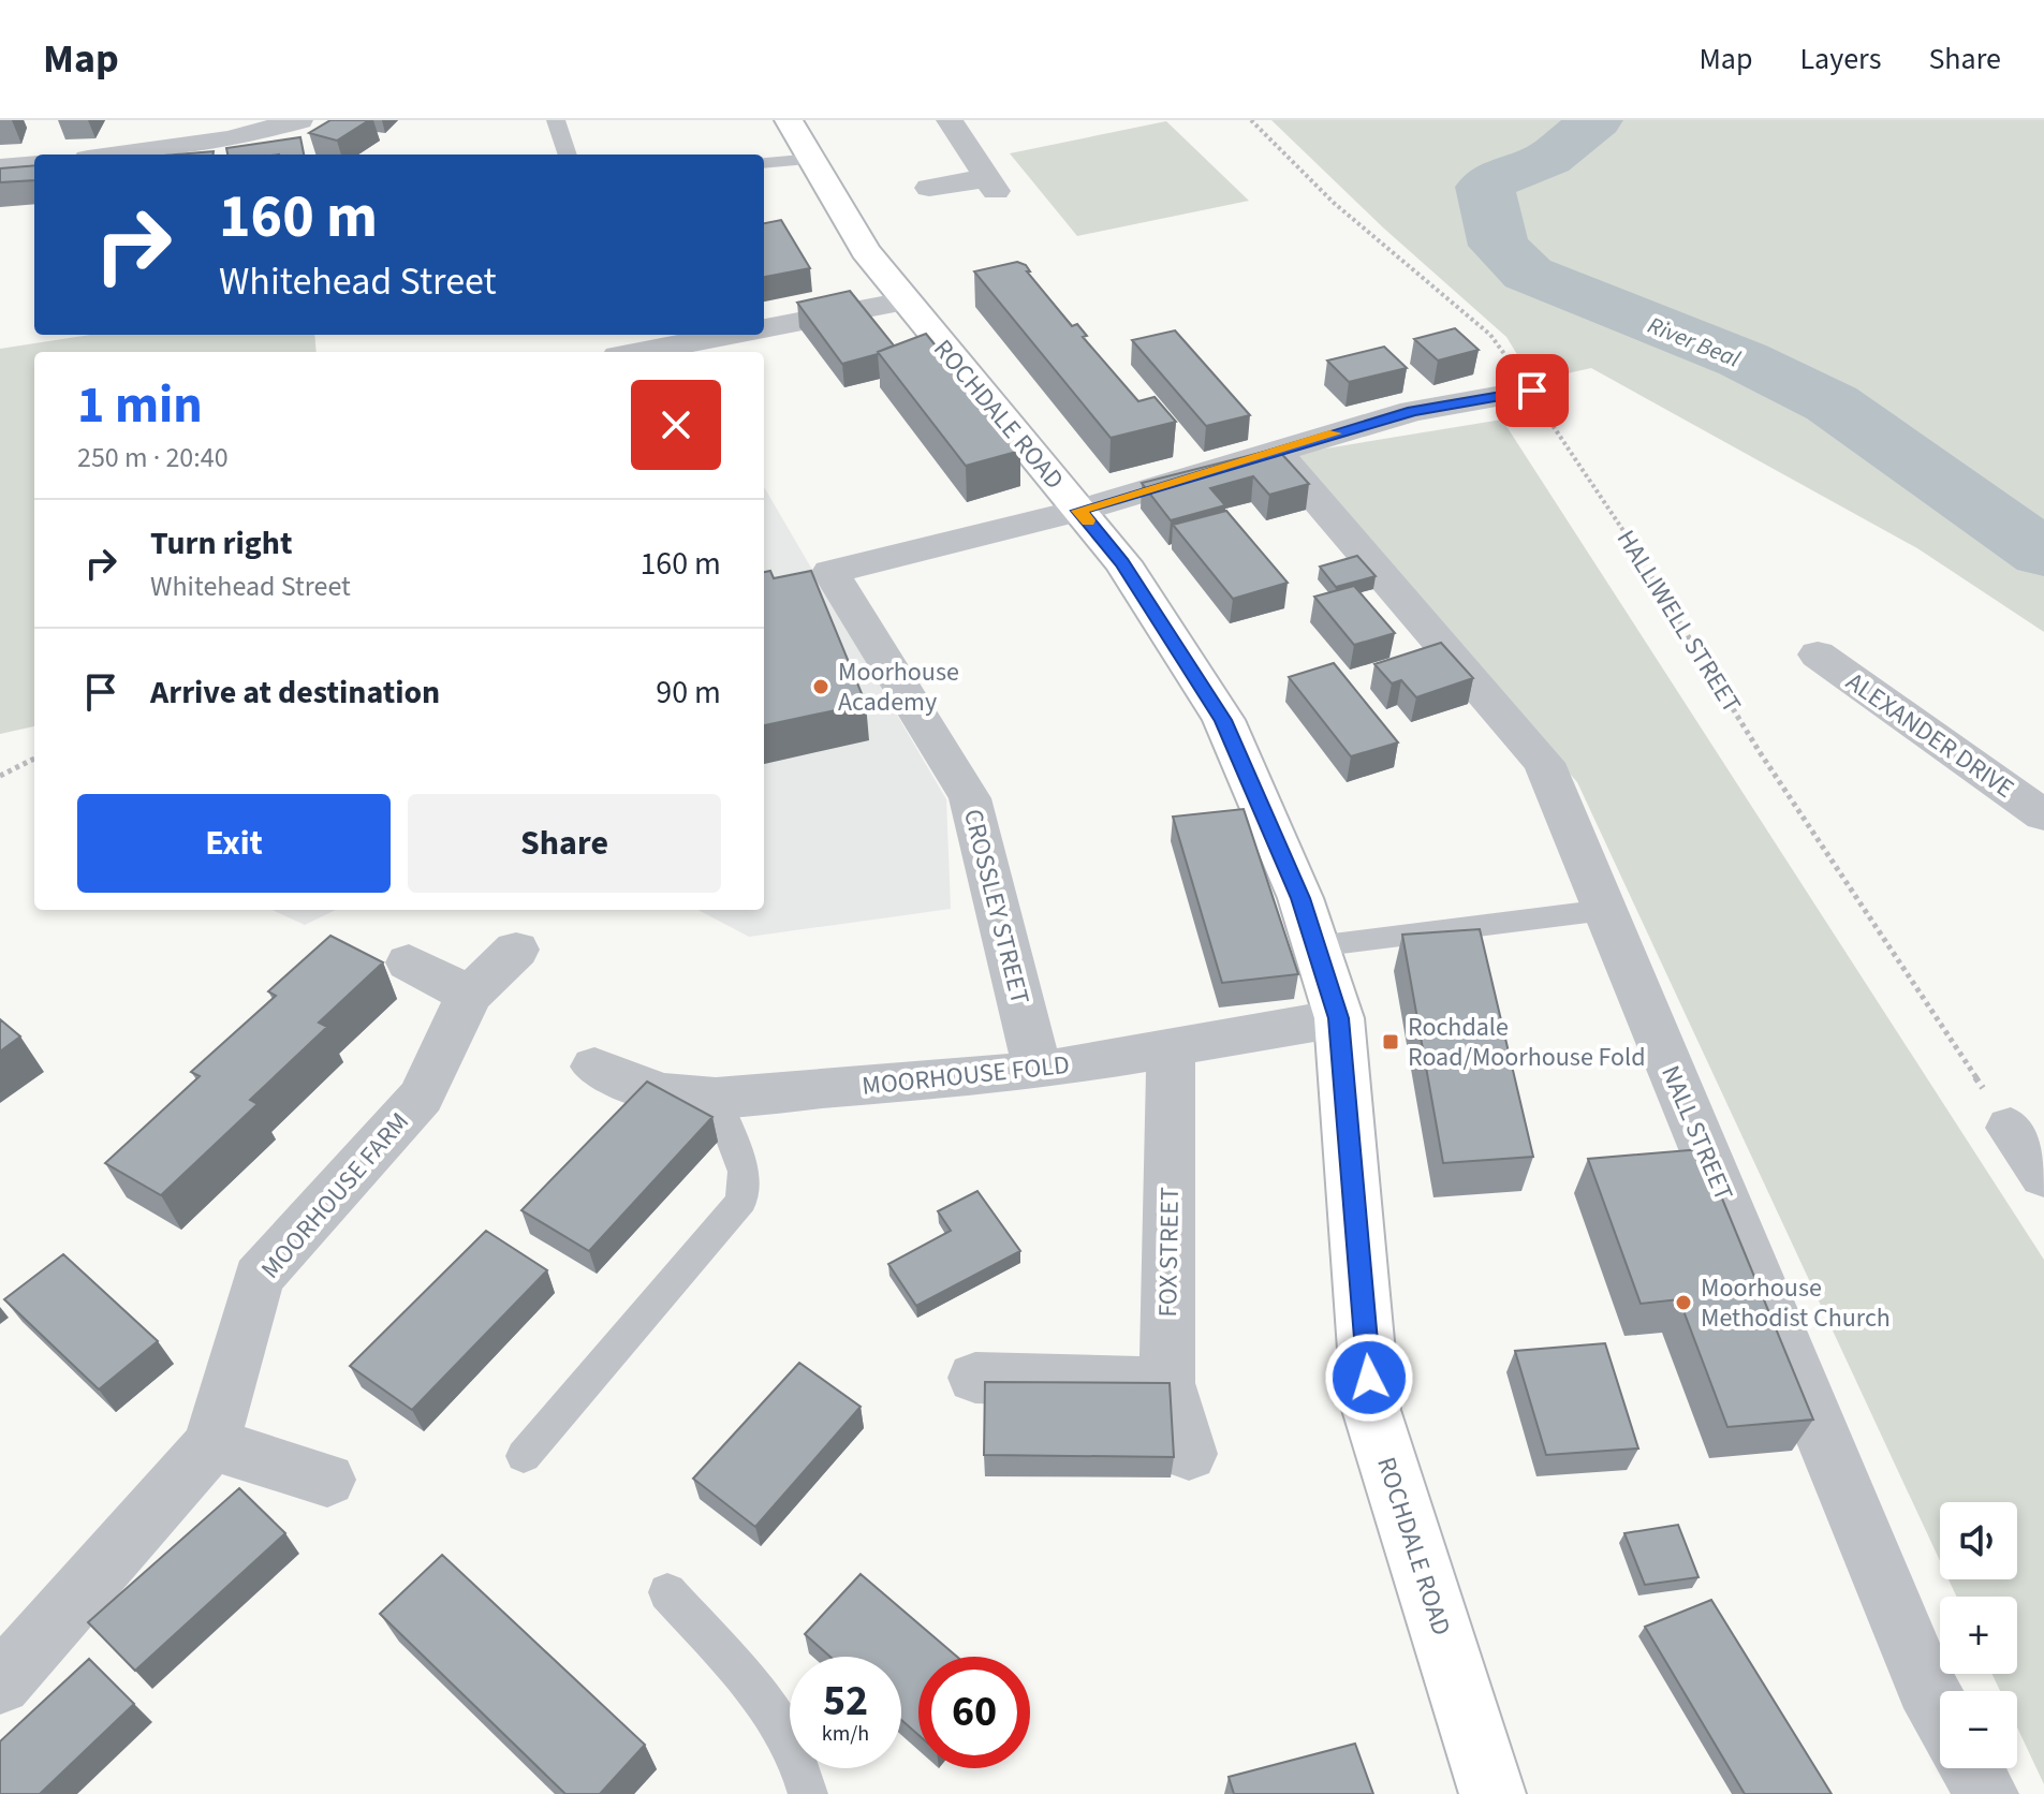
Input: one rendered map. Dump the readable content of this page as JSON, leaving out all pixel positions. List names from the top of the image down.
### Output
{
  "streets": {
    "main road": ["ROCHDALE ROAD"],
    "street": [
      "ALEXANDER DRIVE",
      "CROSSLEY STREET",
      "MOORHOUSE FOLD",
      "NALL STREET",
      "MOORHOUSE FARM",
      "FOX STREET"
    ],
    "path": ["HALLIWELL STREET"]
  },
  "crossings": [
    ["ROCHDALE ROAD", "CROSSLEY STREET"],
    ["ROCHDALE ROAD", "MOORHOUSE FOLD"],
    ["HALLIWELL STREET", "CROSSLEY STREET"],
    ["CROSSLEY STREET", "MOORHOUSE FOLD"],
    ["CROSSLEY STREET", "NALL STREET"],
    ["MOORHOUSE FOLD", "FOX STREET"]
  ],
  "water": ["River Beal"],
  "places": {
    "other": ["Moorhouse Academy", "Moorhouse Methodist Church"],
    "transit": ["Rochdale Road/Moorhouse Fold"]
  },
  "page": {
    "header": "Map",
    "nav": ["Map", "Layers", "Share"],
    "turn": ["160 m", "Whitehead Street"],
    "heading": ["1 min", "250 m · 20:40"],
    "list": [
      {
        "name": "Turn right",
        "note": "Whitehead Street",
        "value": "160 m"
      },
      {
        "name": "Arrive at destination",
        "value": "90 m"
      }
    ],
    "buttons": ["Exit", "Share"],
    "map_buttons": ["+", "−"],
    "speed": "52 km/h",
    "limit": "60"
  }
}
